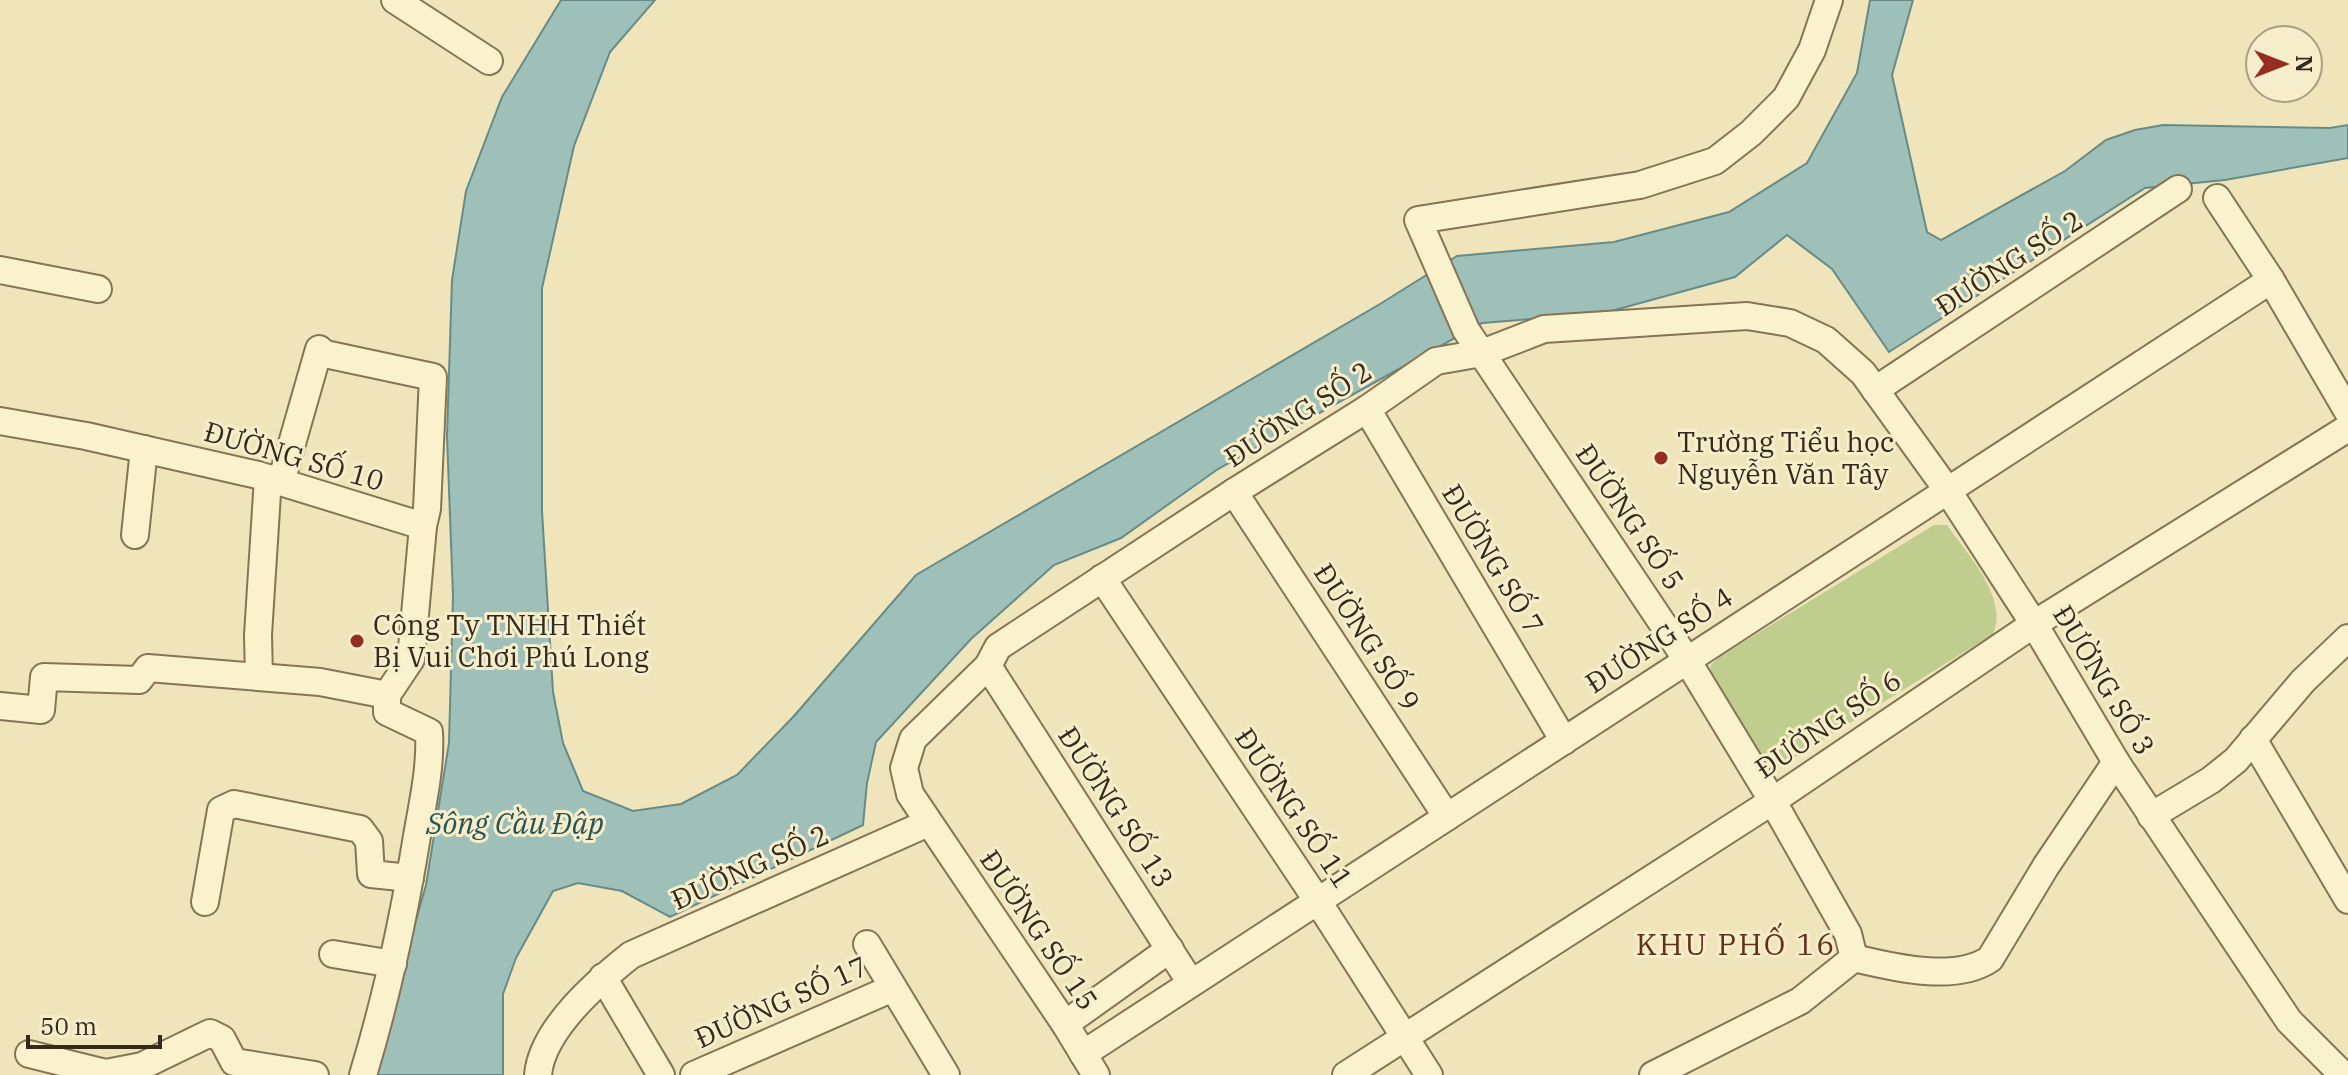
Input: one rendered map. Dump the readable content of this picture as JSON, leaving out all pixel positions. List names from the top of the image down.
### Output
{
  "streets": {
    "street": [
      "ĐƯỜNG SỐ 2",
      "ĐƯỜNG SỐ 10",
      "ĐƯỜNG SỐ 5",
      "ĐƯỜNG SỐ 7",
      "ĐƯỜNG SỐ 9",
      "ĐƯỜNG SỐ 4",
      "ĐƯỜNG SỐ 3",
      "ĐƯỜNG SỐ 6",
      "ĐƯỜNG SỐ 13",
      "ĐƯỜNG SỐ 11",
      "ĐƯỜNG SỐ 15",
      "ĐƯỜNG SỐ 17"
    ]
  },
  "crossings": [
    ["ĐƯỜNG SỐ 2", "ĐƯỜNG SỐ 5"],
    ["ĐƯỜNG SỐ 2", "ĐƯỜNG SỐ 7"],
    ["ĐƯỜNG SỐ 2", "ĐƯỜNG SỐ 9"],
    ["ĐƯỜNG SỐ 2", "ĐƯỜNG SỐ 3"],
    ["ĐƯỜNG SỐ 2", "ĐƯỜNG SỐ 13"],
    ["ĐƯỜNG SỐ 2", "ĐƯỜNG SỐ 11"],
    ["ĐƯỜNG SỐ 2", "ĐƯỜNG SỐ 15"],
    ["ĐƯỜNG SỐ 5", "ĐƯỜNG SỐ 4"],
    ["ĐƯỜNG SỐ 5", "ĐƯỜNG SỐ 6"],
    ["ĐƯỜNG SỐ 7", "ĐƯỜNG SỐ 4"],
    ["ĐƯỜNG SỐ 9", "ĐƯỜNG SỐ 4"],
    ["ĐƯỜNG SỐ 4", "ĐƯỜNG SỐ 3"],
    ["ĐƯỜNG SỐ 4", "ĐƯỜNG SỐ 13"],
    ["ĐƯỜNG SỐ 4", "ĐƯỜNG SỐ 11"],
    ["ĐƯỜNG SỐ 4", "ĐƯỜNG SỐ 15"],
    ["ĐƯỜNG SỐ 3", "ĐƯỜNG SỐ 6"],
    ["ĐƯỜNG SỐ 6", "ĐƯỜNG SỐ 11"]
  ],
  "districts": ["KHU PHỐ 16"],
  "water": ["Sông Cầu Đập"],
  "places": ["Trường Tiểu học Nguyễn Văn Tây", "Công Ty TNHH Thiết Bị Vui Chơi Phú Long"],
  "scale_bar": "50 m",
  "north": "right"
}
